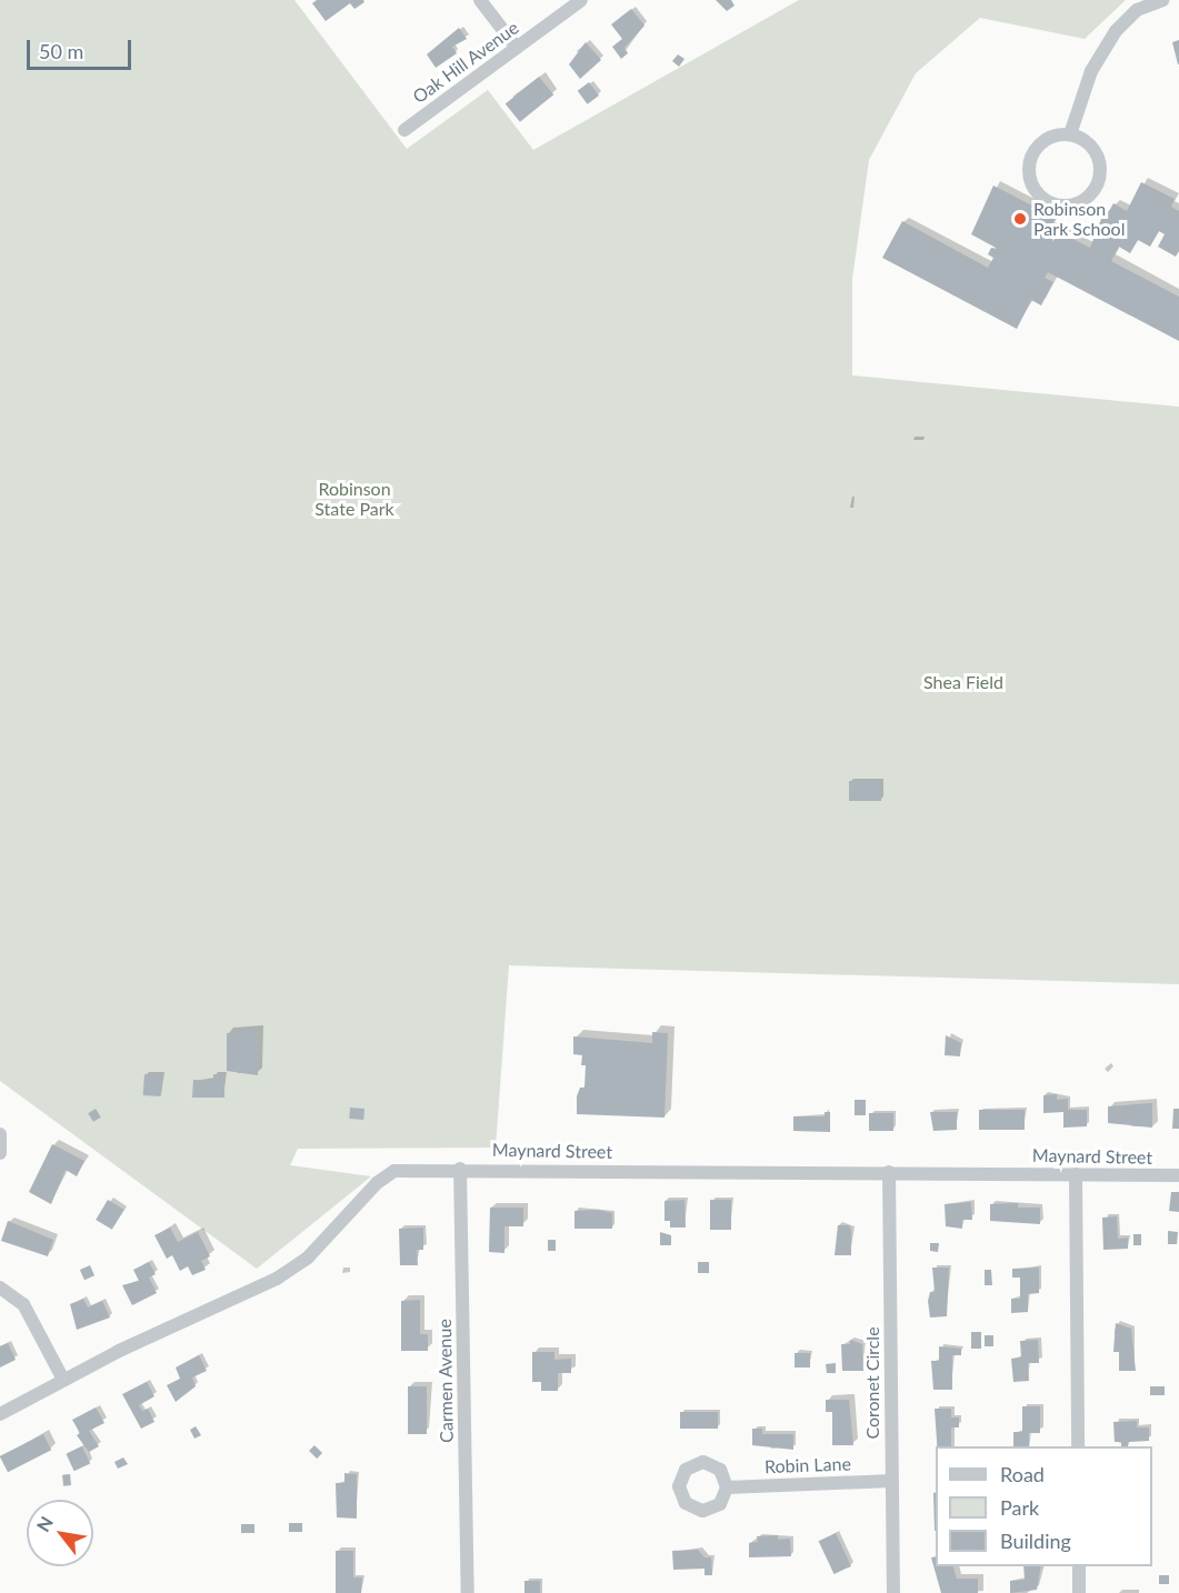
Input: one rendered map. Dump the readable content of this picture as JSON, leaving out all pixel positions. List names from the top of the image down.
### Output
{
  "streets": {
    "street": [
      "Oak Hill Avenue",
      "Maynard Street",
      "Carmen Avenue",
      "Coronet Circle",
      "Robin Lane"
    ]
  },
  "crossings": [
    ["Maynard Street", "Carmen Avenue"],
    ["Maynard Street", "Coronet Circle"],
    ["Coronet Circle", "Robin Lane"]
  ],
  "parks": ["Robinson State Park", "Shea Field"],
  "places": ["Robinson Park School"],
  "legend": ["Road", "Park", "Building"],
  "scale_bar": "50 m",
  "north": "top left"
}
